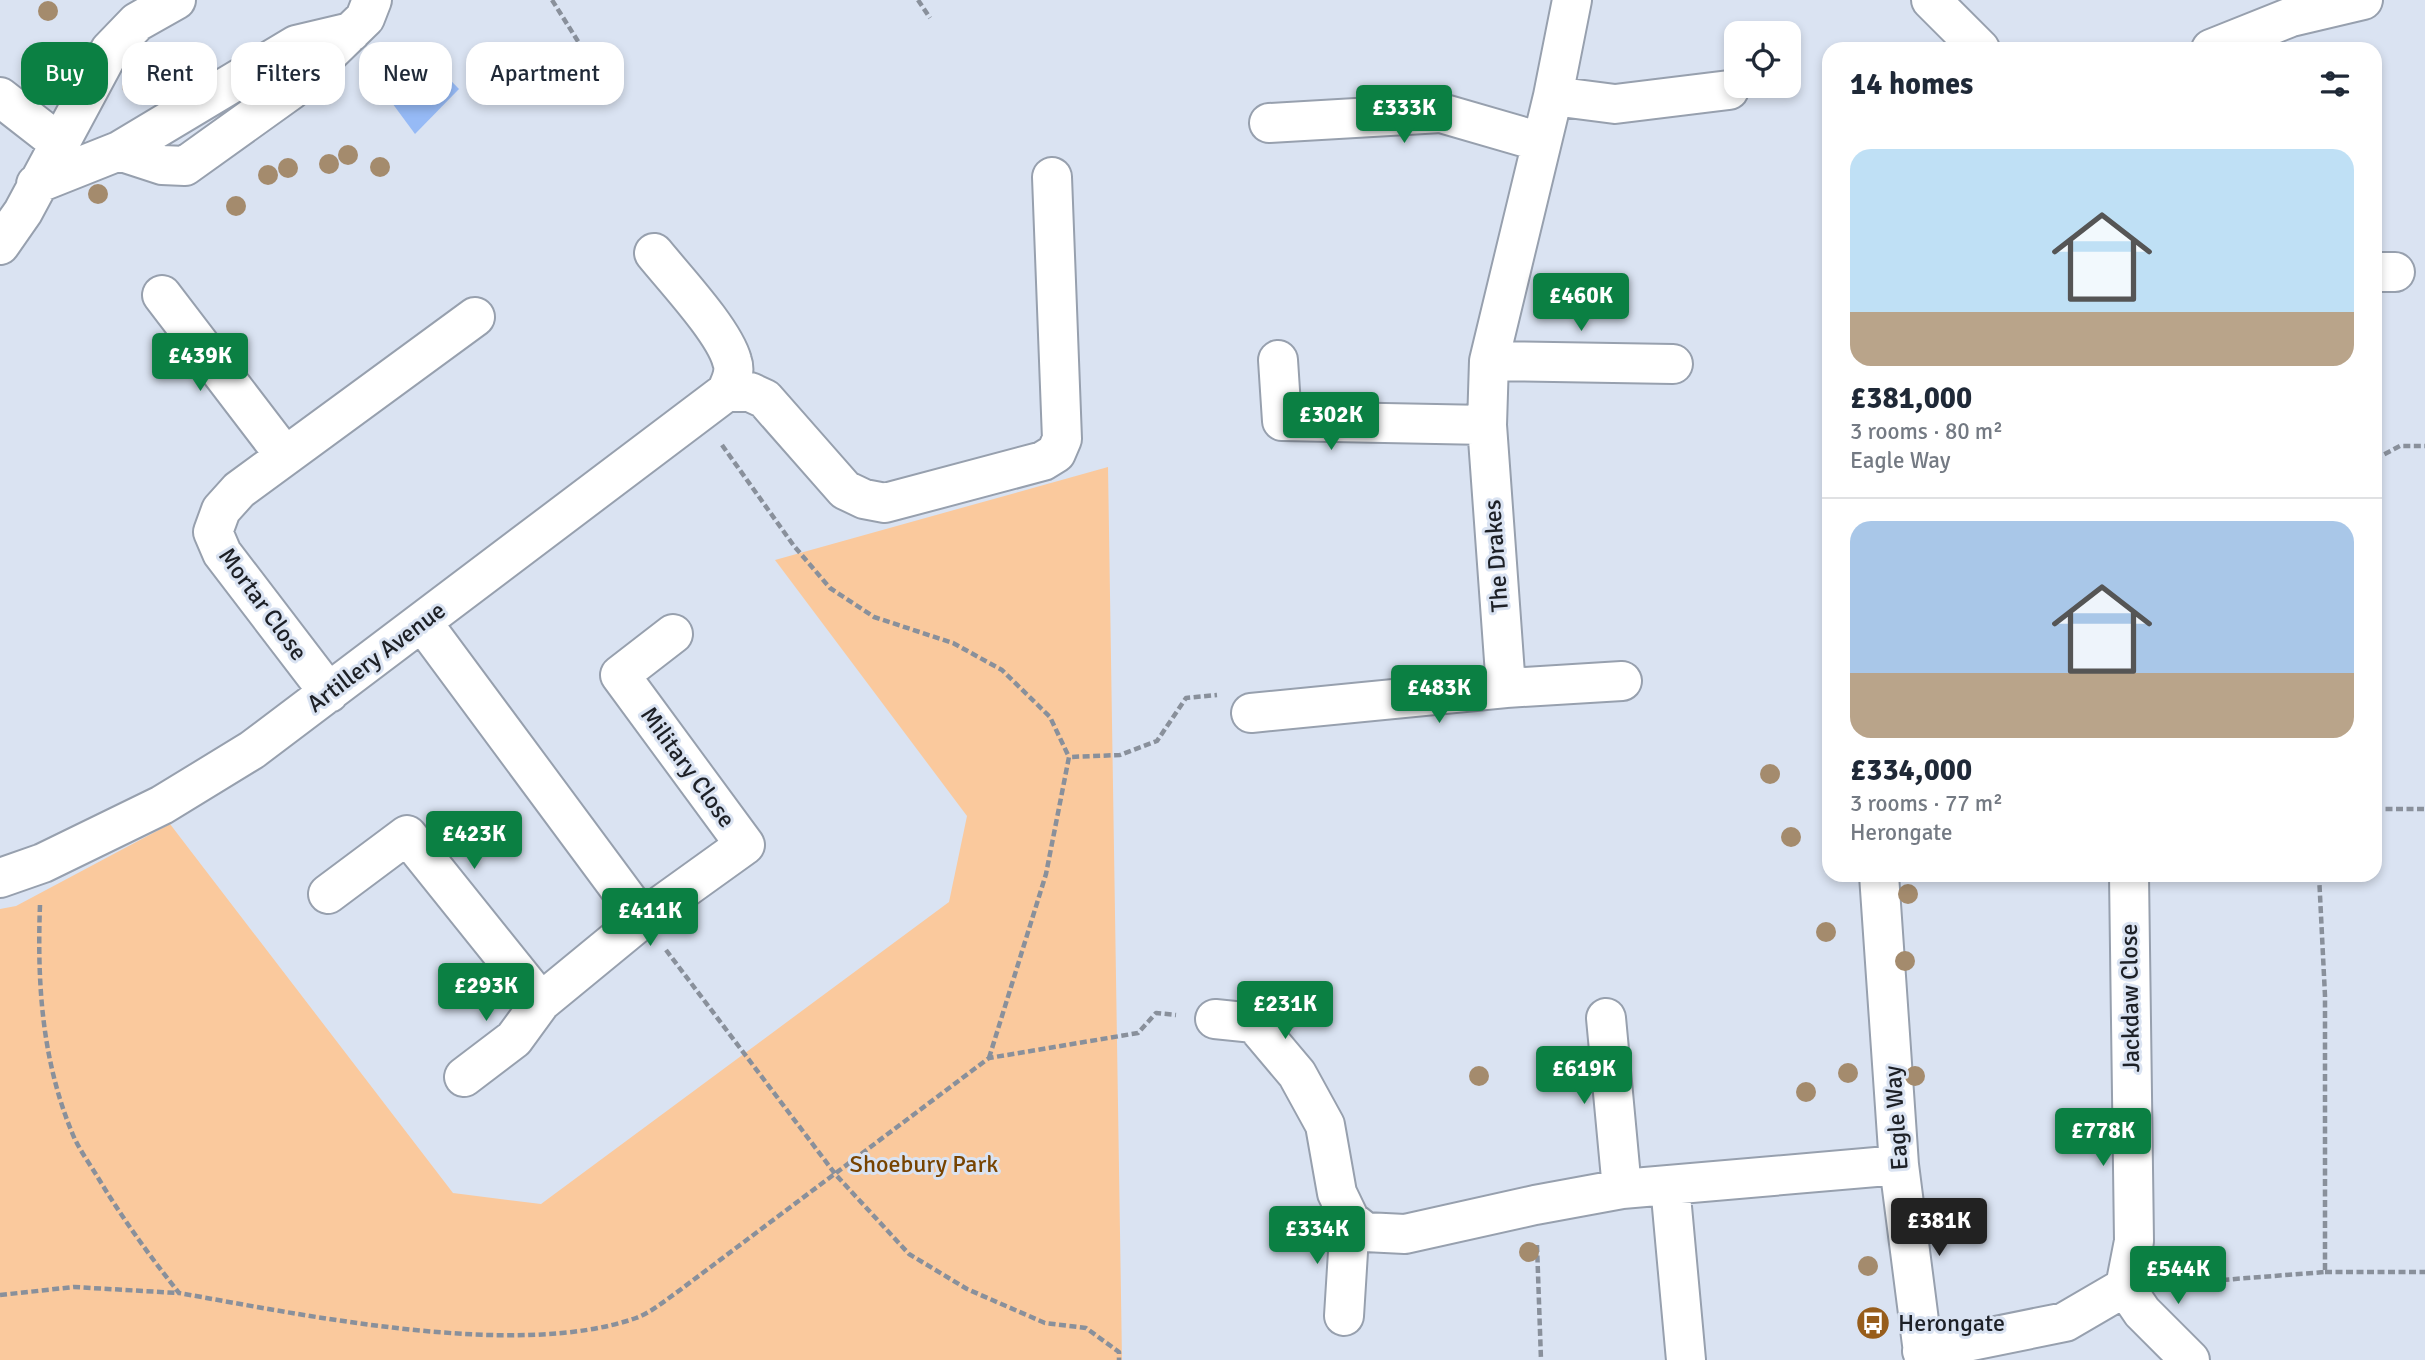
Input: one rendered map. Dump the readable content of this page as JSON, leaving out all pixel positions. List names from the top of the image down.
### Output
{
  "streets": {
    "street": [
      "The Drakes",
      "Mortar Close",
      "Artillery Avenue",
      "Military Close",
      "Jackdaw Close",
      "Eagle Way"
    ]
  },
  "crossings": [
    ["Mortar Close", "Artillery Avenue"]
  ],
  "parks": ["Shoebury Park"],
  "places": {
    "bus stop": ["Herongate"]
  },
  "page": {
    "chip": [
      "Buy",
      "Rent",
      "Filters",
      "New",
      "Apartment"
    ],
    "heading": "14 homes",
    "price": [
      "£333K",
      "£460K",
      "£439K",
      "£302K",
      "£483K",
      "£423K",
      "£411K",
      "£293K",
      "£231K",
      "£619K",
      "£778K",
      "£381K",
      "£334K",
      "£544K"
    ],
    "list": [
      {
        "name": "£381,000",
        "note": "3 rooms · 80 m² · Eagle Way"
      },
      {
        "name": "£334,000",
        "note": "3 rooms · 77 m² · Herongate"
      }
    ]
  }
}
